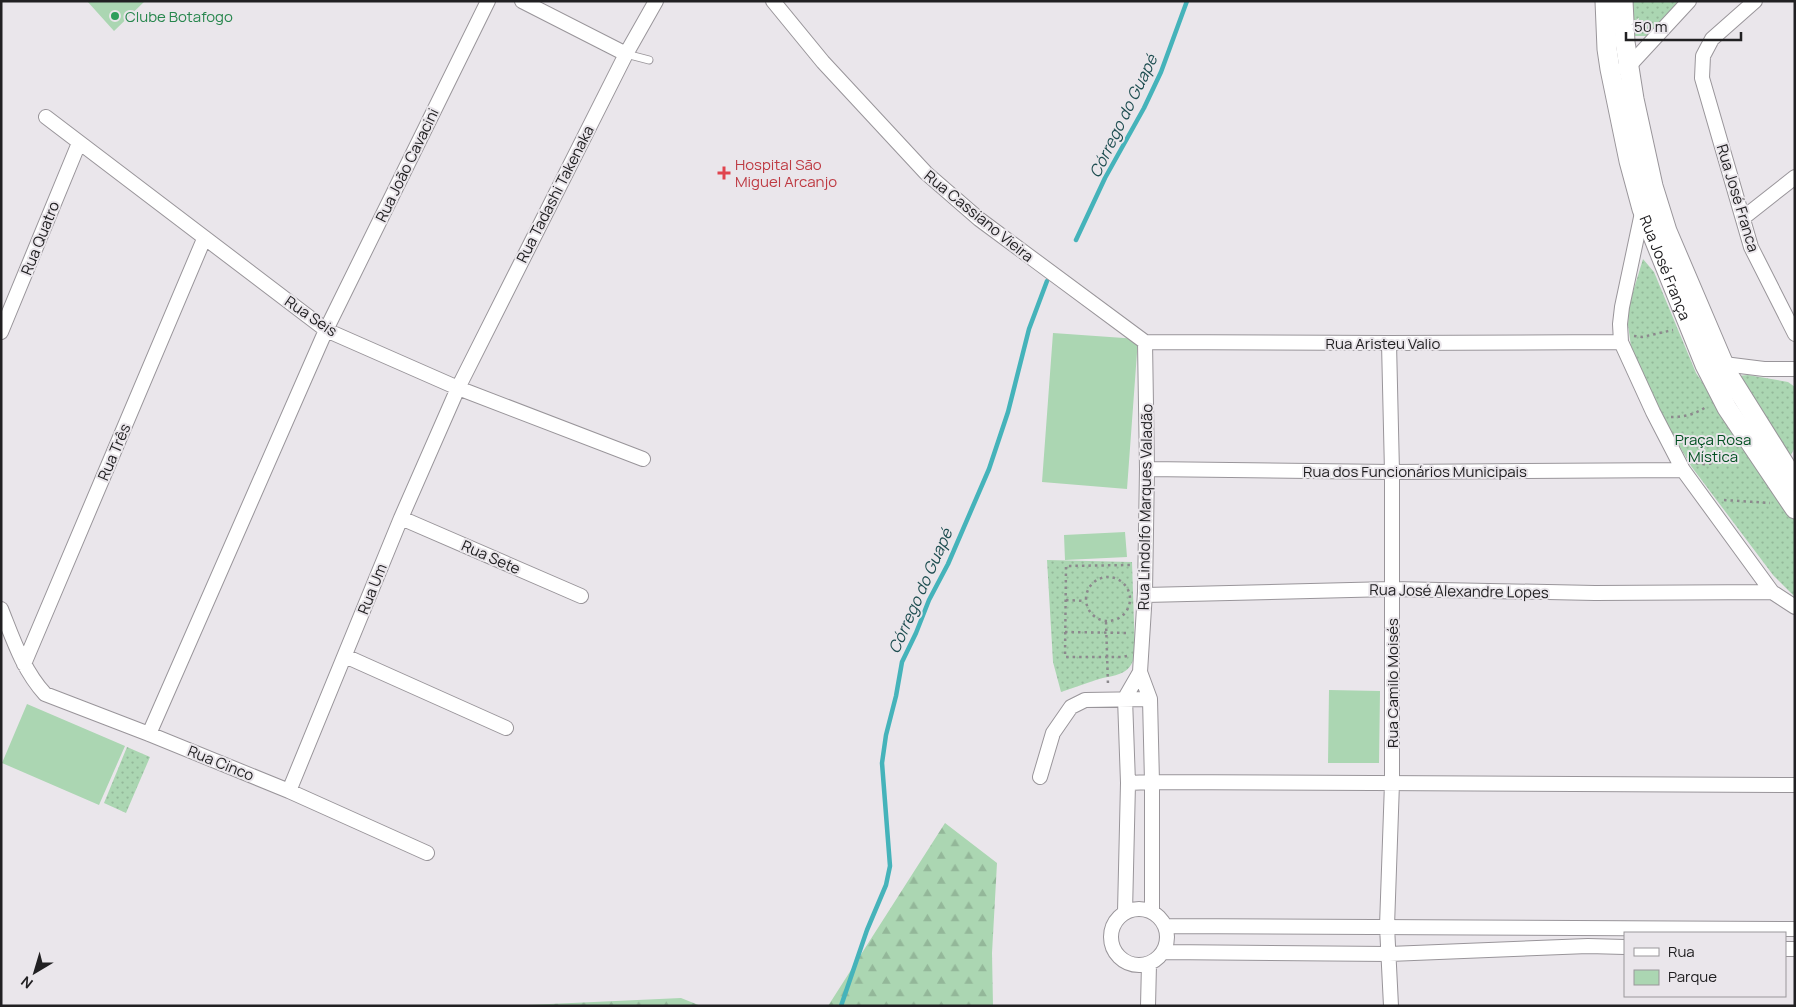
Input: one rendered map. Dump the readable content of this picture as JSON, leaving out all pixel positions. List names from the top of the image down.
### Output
{
  "streets": {
    "main road": ["Rua José França"],
    "street": [
      "Rua João Cavacini",
      "Rua Tadashi Takenaka",
      "Rua José Franca",
      "Rua Cassiano Vieira",
      "Rua Quatro",
      "Rua Seis",
      "Rua Aristeu Valio",
      "Rua Três",
      "Rua dos Funcionários Municipais",
      "Rua Lindolfo Marques Valadão",
      "Rua Sete",
      "Rua Um",
      "Rua José Alexandre Lopes",
      "Rua Camilo Moisés",
      "Rua Cinco"
    ]
  },
  "crossings": [
    ["Rua João Cavacini", "Rua Seis"],
    ["Rua João Cavacini", "Rua Cinco"],
    ["Rua Tadashi Takenaka", "Rua Seis"],
    ["Rua Tadashi Takenaka", "Rua Um"],
    ["Rua Cassiano Vieira", "Rua Aristeu Valio"],
    ["Rua Cassiano Vieira", "Rua Lindolfo Marques Valadão"],
    ["Rua Quatro", "Rua Seis"],
    ["Rua Seis", "Rua Três"],
    ["Rua Seis", "Rua Um"],
    ["Rua Aristeu Valio", "Rua Lindolfo Marques Valadão"],
    ["Rua Aristeu Valio", "Rua Camilo Moisés"],
    ["Rua Três", "Rua Cinco"],
    ["Rua dos Funcionários Municipais", "Rua Lindolfo Marques Valadão"],
    ["Rua dos Funcionários Municipais", "Rua Camilo Moisés"],
    ["Rua Lindolfo Marques Valadão", "Rua José Alexandre Lopes"],
    ["Rua Sete", "Rua Um"],
    ["Rua Um", "Rua Cinco"],
    ["Rua José Alexandre Lopes", "Rua Camilo Moisés"]
  ],
  "water": ["Córrego do Guapé"],
  "parks": ["Praça Rosa Mística"],
  "places": {
    "other": ["Clube Botafogo"],
    "health": ["Hospital São Miguel Arcanjo"]
  },
  "legend": ["Rua", "Parque"],
  "scale_bar": "50 m",
  "north": "bottom left"
}
